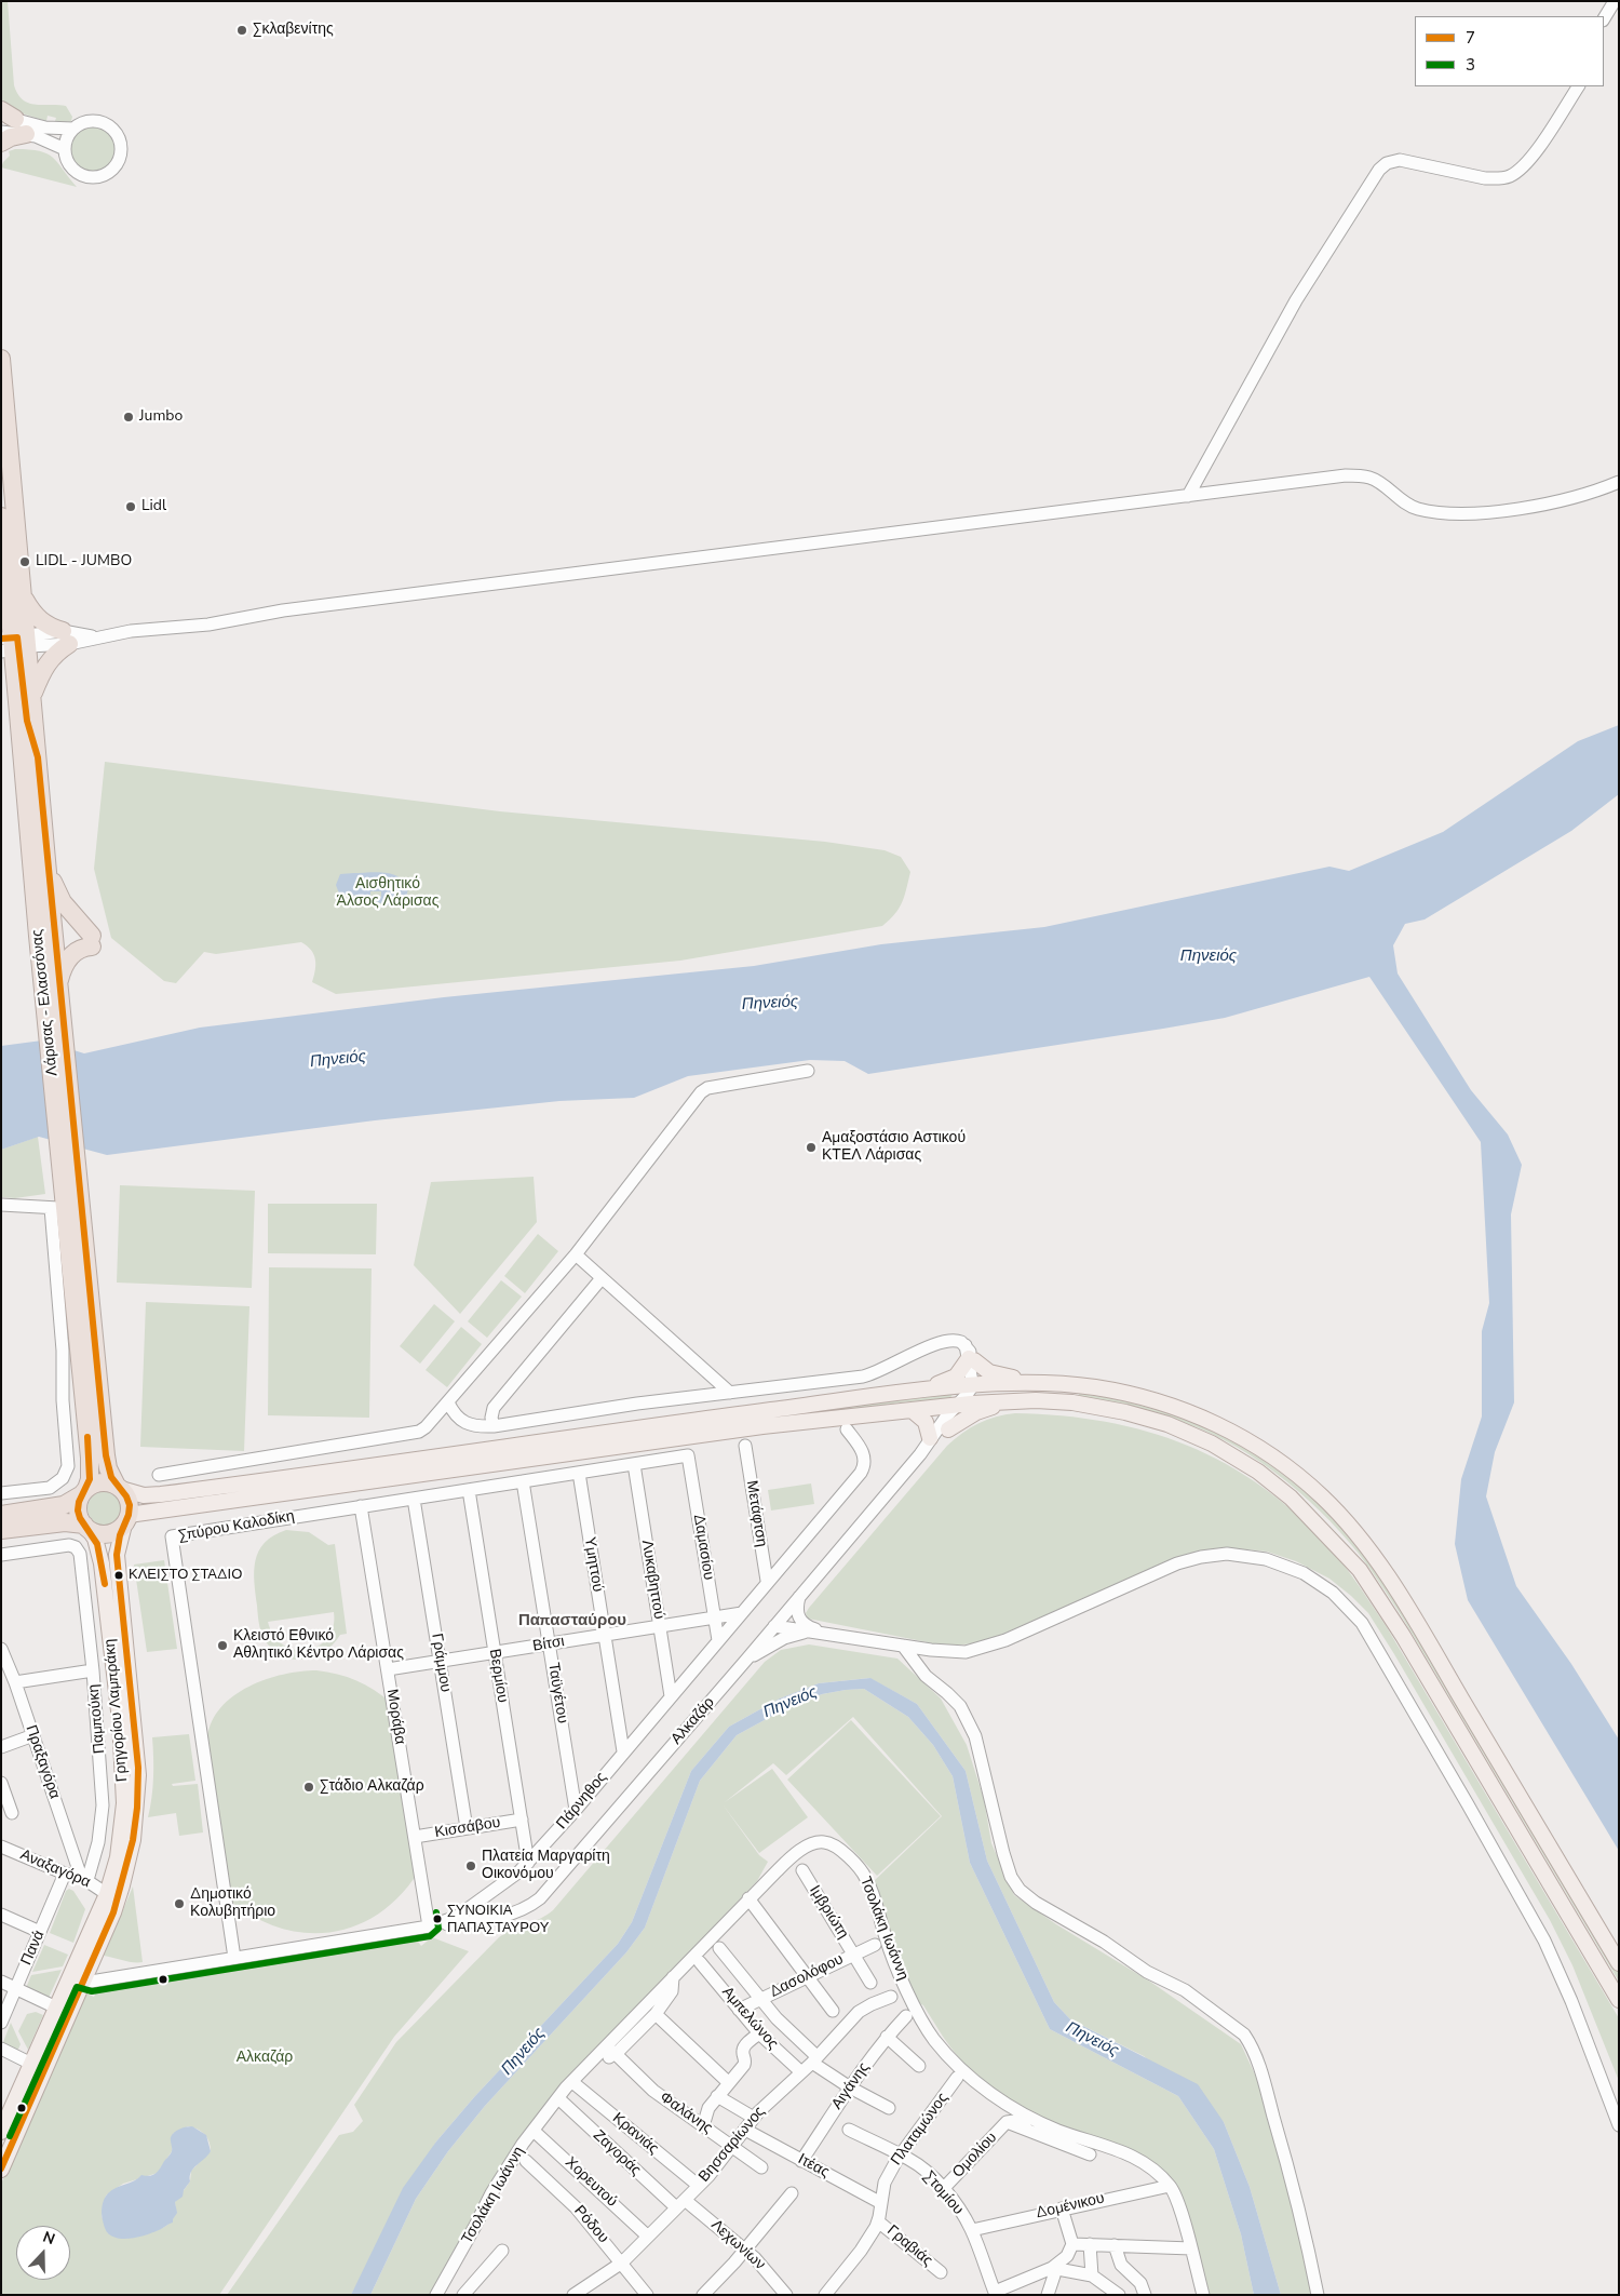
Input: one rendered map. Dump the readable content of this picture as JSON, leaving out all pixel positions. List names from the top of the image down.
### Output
{
  "streets": {
    "highway": ["Λάρισας - Ελασσόνας"],
    "main road": ["Γρηγορίου Λαμπράκη"],
    "street": [
      "Μετάφτση",
      "Σπύρου Καλοδίκη",
      "Δαμασίου",
      "Υμηττού",
      "Λυκαβηττού",
      "Βίτσι",
      "Γράμμου",
      "Βερμίου",
      "Ταϋγέτου",
      "Μοράβα",
      "Παμπούκη",
      "Αλκαζάρ",
      "Πραξαγόρα",
      "Πάρνηθος",
      "Κισσάβου",
      "Αναξαγόρα",
      "Ιμβριώτη",
      "Τσολάκη Ιωάννη",
      "Πανά",
      "Δασολόφου",
      "Αμπελώνος",
      "Αιγάνης",
      "Φαλάνης",
      "Πλαταμώνος",
      "Κρανιάς",
      "Βησσαρίωνος",
      "Ζαγοράς",
      "Ομολίου",
      "Ιτέας",
      "Χορευτού",
      "Στομίου",
      "Δομένικου",
      "Ρόδου",
      "Λεχωνίων",
      "Γραβιάς"
    ]
  },
  "crossings": [
    ["Λάρισας - Ελασσόνας", "Γρηγορίου Λαμπράκη"],
    ["Μετάφτση", "Πάρνηθος"],
    ["Σπύρου Καλοδίκη", "Δαμασίου"],
    ["Σπύρου Καλοδίκη", "Υμηττού"],
    ["Σπύρου Καλοδίκη", "Λυκαβηττού"],
    ["Σπύρου Καλοδίκη", "Γράμμου"],
    ["Σπύρου Καλοδίκη", "Βερμίου"],
    ["Σπύρου Καλοδίκη", "Ταϋγέτου"],
    ["Σπύρου Καλοδίκη", "Μοράβα"],
    ["Σπύρου Καλοδίκη", "Πάρνηθος"],
    ["Δαμασίου", "Βίτσι"],
    ["Δαμασίου", "Πάρνηθος"],
    ["Υμηττού", "Βίτσι"],
    ["Υμηττού", "Πάρνηθος"],
    ["Λυκαβηττού", "Βίτσι"],
    ["Λυκαβηττού", "Πάρνηθος"],
    ["Βίτσι", "Γράμμου"],
    ["Βίτσι", "Βερμίου"],
    ["Βίτσι", "Ταϋγέτου"],
    ["Βίτσι", "Μοράβα"],
    ["Βίτσι", "Πάρνηθος"],
    ["Γράμμου", "Κισσάβου"],
    ["Βερμίου", "Πάρνηθος"],
    ["Βερμίου", "Κισσάβου"],
    ["Ταϋγέτου", "Πάρνηθος"],
    ["Γρηγορίου Λαμπράκη", "Πάρνηθος"],
    ["Γρηγορίου Λαμπράκη", "Αναξαγόρα"],
    ["Μοράβα", "Αλκαζάρ"],
    ["Μοράβα", "Πάρνηθος"],
    ["Μοράβα", "Κισσάβου"],
    ["Παμπούκη", "Πραξαγόρα"],
    ["Παμπούκη", "Αναξαγόρα"],
    ["Αλκαζάρ", "Πάρνηθος"],
    ["Πραξαγόρα", "Αναξαγόρα"],
    ["Αναξαγόρα", "Πανά"],
    ["Ιμβριώτη", "Δασολόφου"],
    ["Τσολάκη Ιωάννη", "Κρανιάς"],
    ["Τσολάκη Ιωάννη", "Ζαγοράς"],
    ["Τσολάκη Ιωάννη", "Ομολίου"],
    ["Τσολάκη Ιωάννη", "Χορευτού"],
    ["Τσολάκη Ιωάννη", "Δομένικου"],
    ["Δασολόφου", "Αμπελώνος"],
    ["Αμπελώνος", "Βησσαρίωνος"],
    ["Αιγάνης", "Ιτέας"],
    ["Φαλάνης", "Βησσαρίωνος"],
    ["Πλαταμώνος", "Ιτέας"],
    ["Πλαταμώνος", "Στομίου"],
    ["Πλαταμώνος", "Γραβιάς"],
    ["Κρανιάς", "Βησσαρίωνος"],
    ["Βησσαρίωνος", "Ζαγοράς"],
    ["Βησσαρίωνος", "Ιτέας"],
    ["Βησσαρίωνος", "Χορευτού"],
    ["Βησσαρίωνος", "Ρόδου"],
    ["Βησσαρίωνος", "Λεχωνίων"],
    ["Ζαγοράς", "Λεχωνίων"],
    ["Ομολίου", "Στομίου"],
    ["Στομίου", "Δομένικου"]
  ],
  "districts": ["Παπασταύρου"],
  "water": ["Πηνειός"],
  "parks": ["Αισθητικό Άλσος Λάρισας", "Αλκαζάρ"],
  "places": [
    "Σκλαβενίτης",
    "Jumbo",
    "Lidl",
    "LIDL - JUMBO",
    "Αμαξοστάσιο Αστικού ΚΤΕΛ Λάρισας",
    "ΚΛΕΙΣΤΟ ΣΤΑΔΙΟ",
    "Κλειστό Εθνικό Αθλητικό Κέντρο Λάρισας",
    "Στάδιο Αλκαζάρ",
    "Πλατεία Μαργαρίτη Οικονόμου",
    "Δημοτικό Κολυβητήριο",
    "ΣΥΝΟΙΚΙΑ ΠΑΠΑΣΤΑΥΡΟΥ"
  ],
  "lines": ["transit line 7", "transit line 3"],
  "legend": ["7", "3"],
  "north": "top"
}
